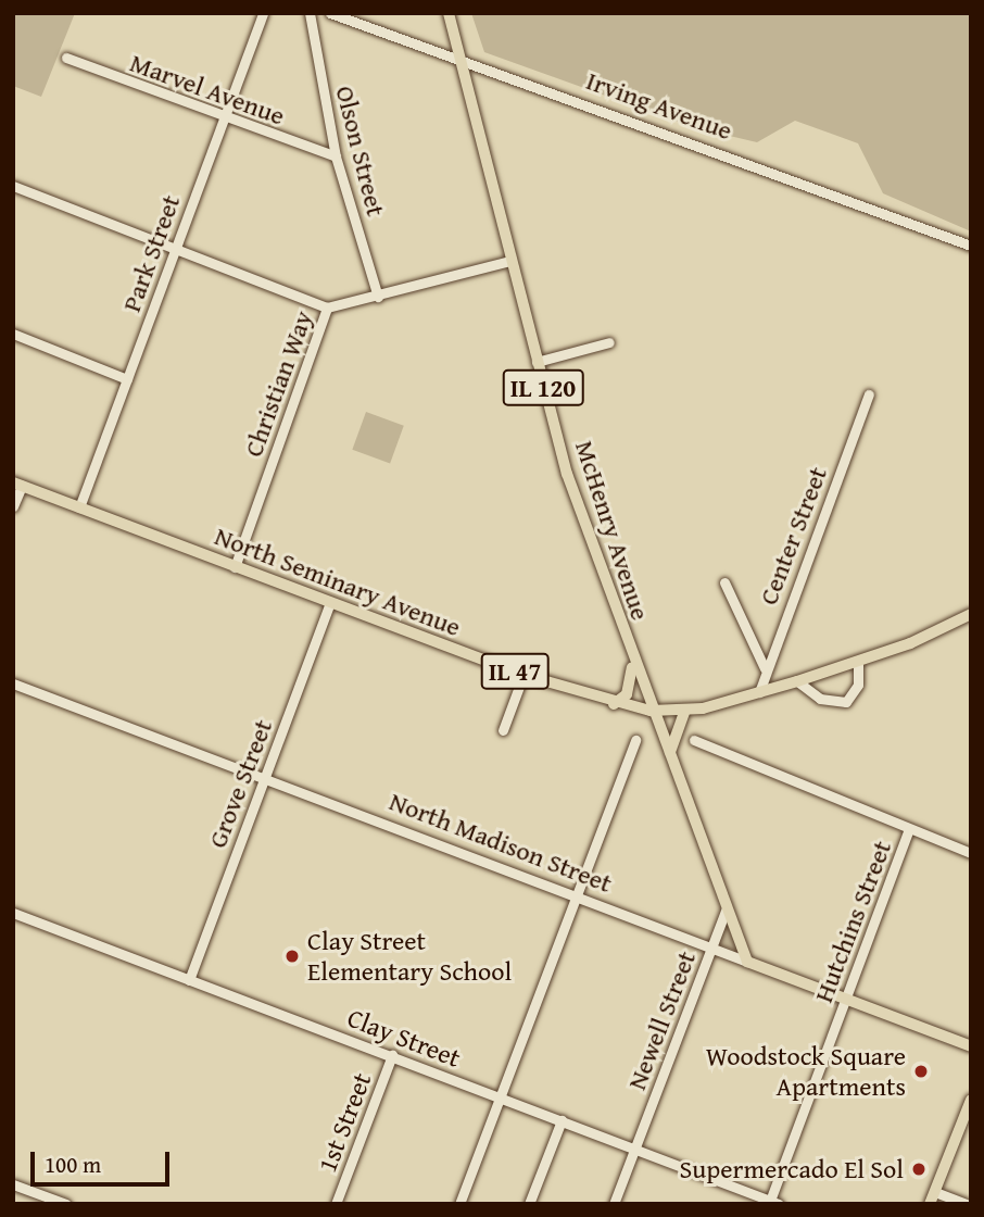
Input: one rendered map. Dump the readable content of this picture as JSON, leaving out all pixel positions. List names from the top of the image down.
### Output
{
  "streets": {
    "main road": [
      "IL 120",
      "McHenry Avenue",
      "North Seminary Avenue",
      "IL 47",
      "North Madison Street"
    ],
    "street": [
      "Marvel Avenue",
      "Irving Avenue",
      "Olson Street",
      "Park Street",
      "Christian Way",
      "Center Street",
      "Grove Street",
      "Hutchins Street",
      "Newell Street",
      "Clay Street",
      "1st Street"
    ]
  },
  "crossings": [
    ["Marvel Avenue", "Olson Street"],
    ["Marvel Avenue", "Park Street"],
    ["Irving Avenue", "McHenry Avenue"],
    ["Olson Street", "Christian Way"],
    ["Park Street", "North Seminary Avenue"],
    ["Christian Way", "McHenry Avenue"],
    ["Christian Way", "North Seminary Avenue"],
    ["McHenry Avenue", "North Seminary Avenue"],
    ["McHenry Avenue", "IL 47"],
    ["McHenry Avenue", "North Madison Street"],
    ["McHenry Avenue", "Newell Street"],
    ["Center Street", "IL 47"],
    ["North Seminary Avenue", "IL 47"],
    ["North Seminary Avenue", "Grove Street"],
    ["Grove Street", "North Madison Street"],
    ["Grove Street", "Clay Street"],
    ["North Madison Street", "Hutchins Street"],
    ["North Madison Street", "Newell Street"],
    ["Hutchins Street", "Clay Street"],
    ["Newell Street", "Clay Street"],
    ["Clay Street", "1st Street"]
  ],
  "places": ["Clay Street Elementary School", "Woodstock Square Apartments", "Supermercado El Sol"],
  "scale_bar": "100 m"
}
